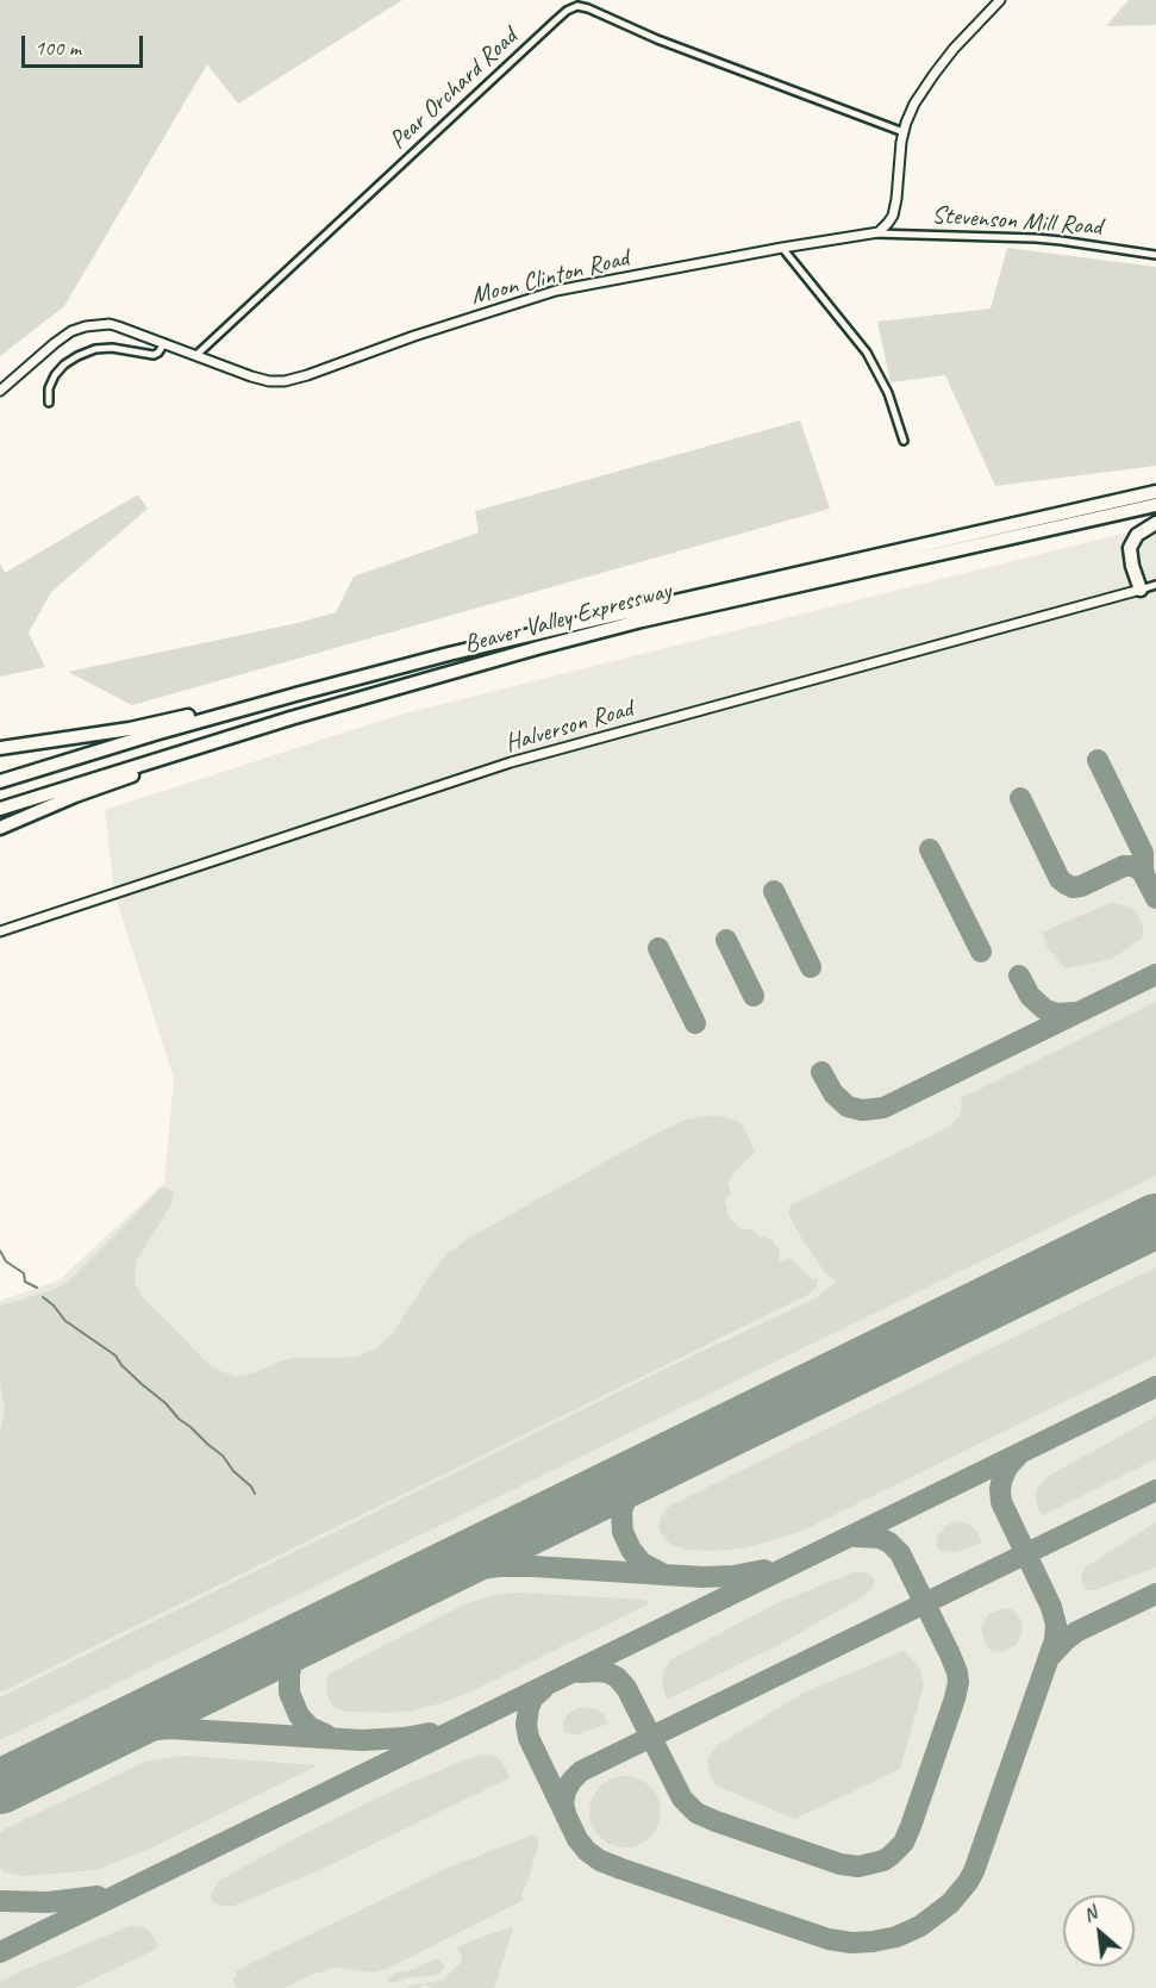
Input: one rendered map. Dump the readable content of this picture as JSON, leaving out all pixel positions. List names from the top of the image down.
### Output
{
  "streets": {
    "highway": ["Beaver Valley Expressway"],
    "street": [
      "Pear Orchard Road",
      "Stevenson Mill Road",
      "Moon Clinton Road",
      "Halverson Road"
    ]
  },
  "crossings": [
    ["Pear Orchard Road", "Moon Clinton Road"],
    ["Stevenson Mill Road", "Moon Clinton Road"]
  ],
  "scale_bar": "100 m",
  "north": "top left"
}
